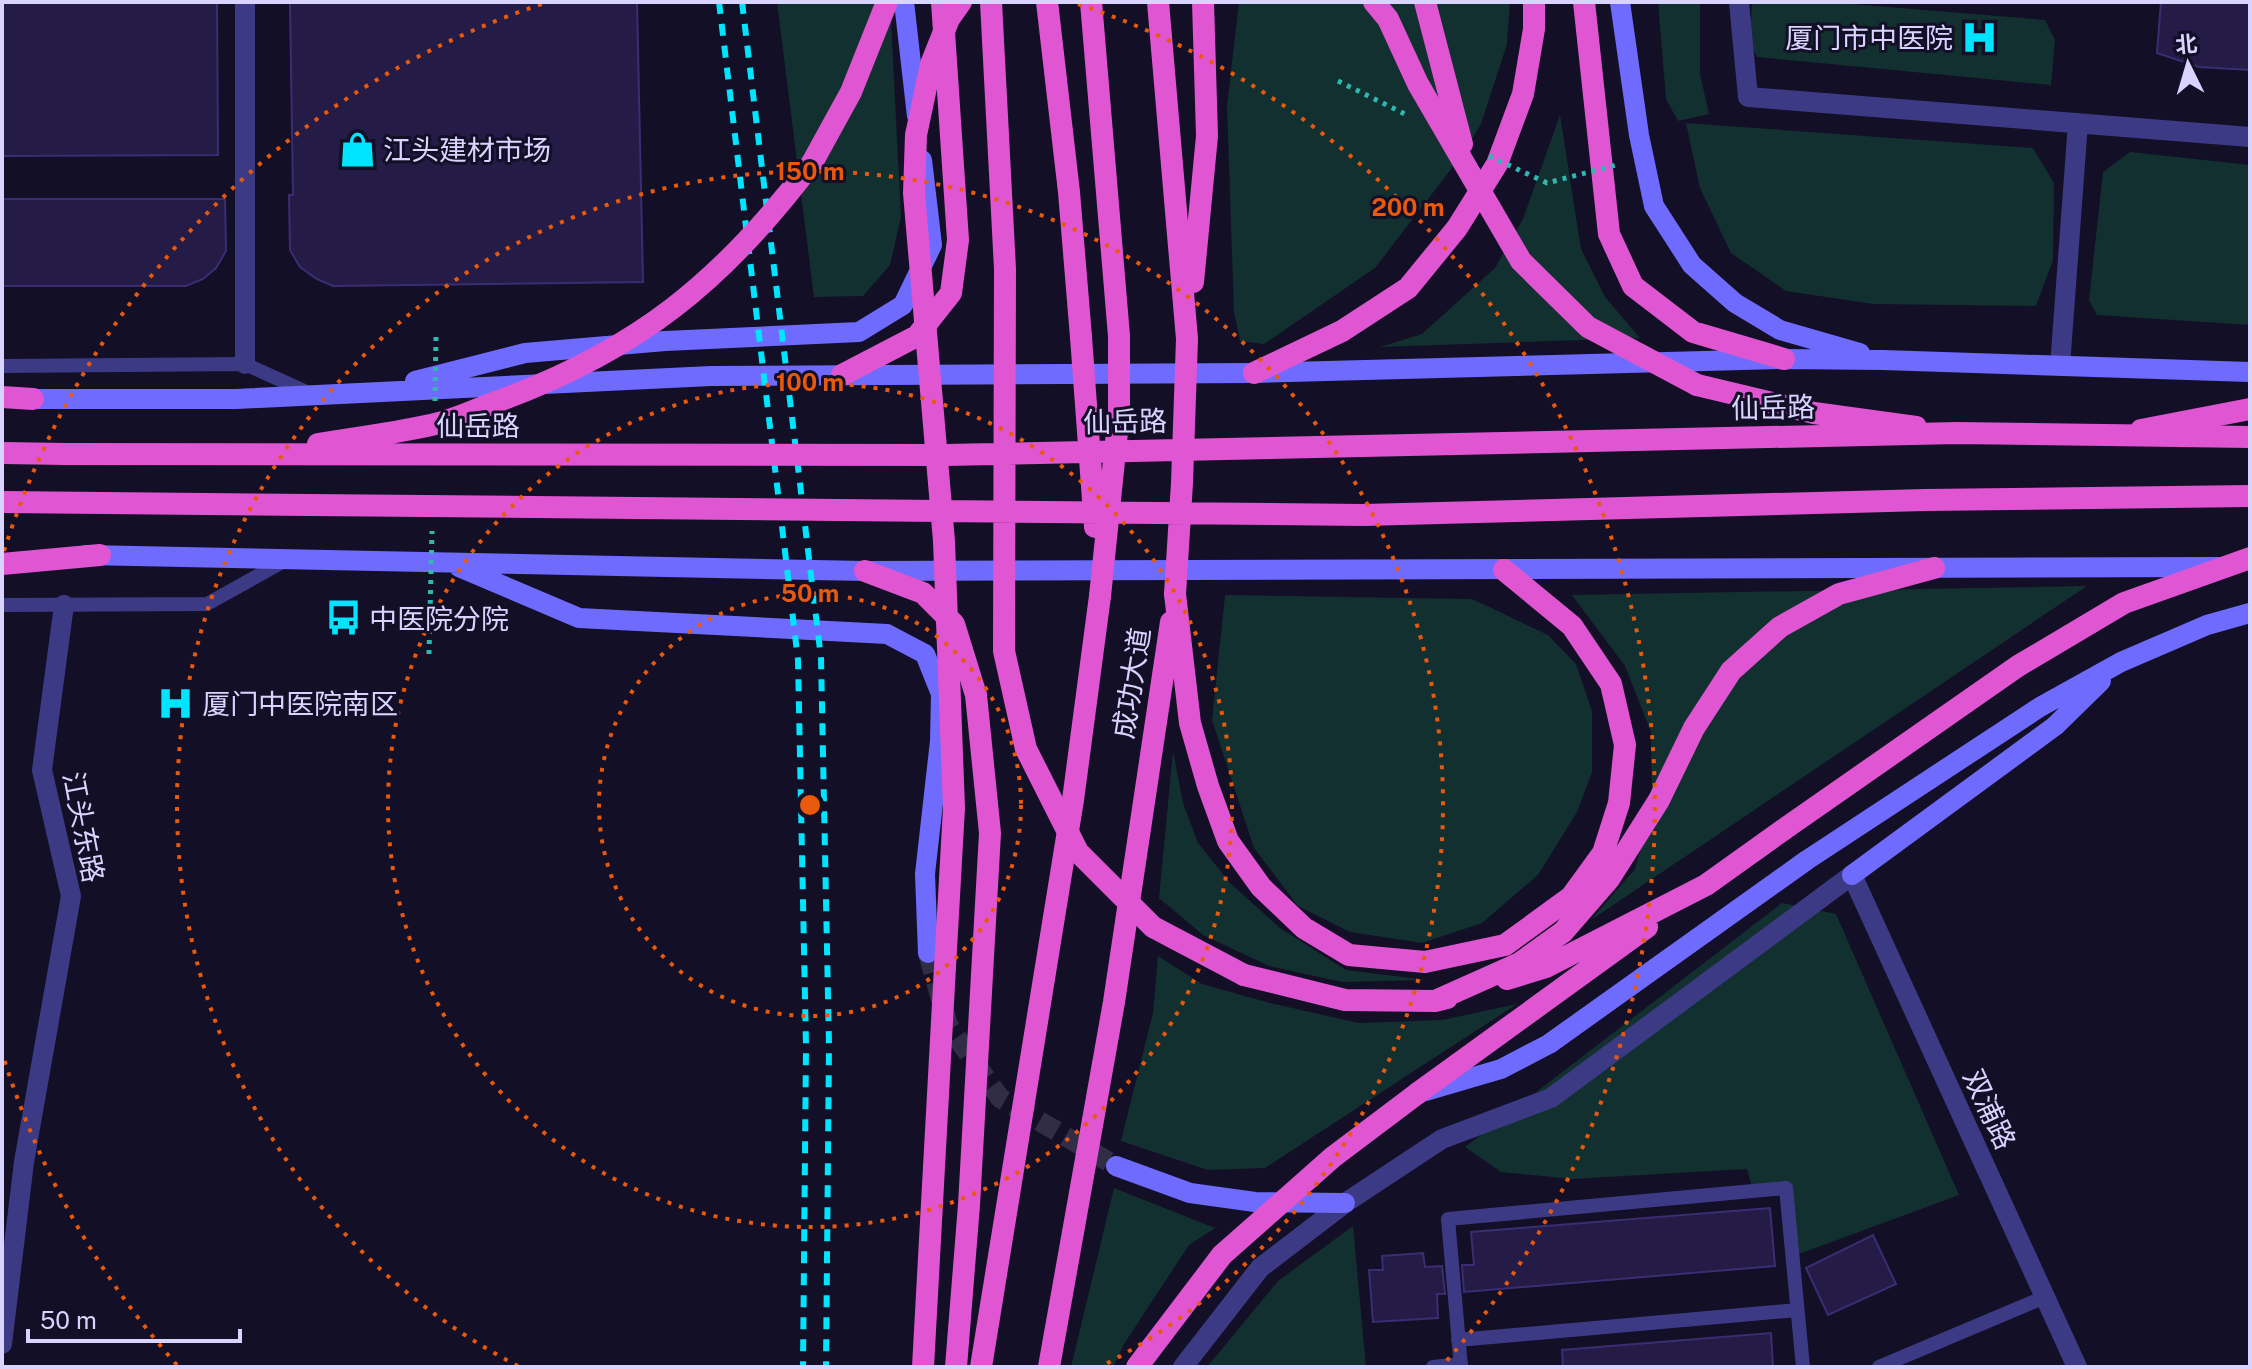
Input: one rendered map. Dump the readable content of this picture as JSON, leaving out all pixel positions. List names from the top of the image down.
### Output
{
  "streets": {
    "highway": ["仙岳路", "成功大道"],
    "street": ["江头东路", "双浦路"]
  },
  "places": {
    "hospital": ["厦门市中医院", "厦门中医院南区"],
    "shop": ["江头建材市场"],
    "bus stop": ["中医院分院"]
  },
  "scale_bar": "50 m",
  "north": "top",
  "rings": [
    "150 m",
    "200 m",
    "100 m",
    "50 m"
  ]
}
